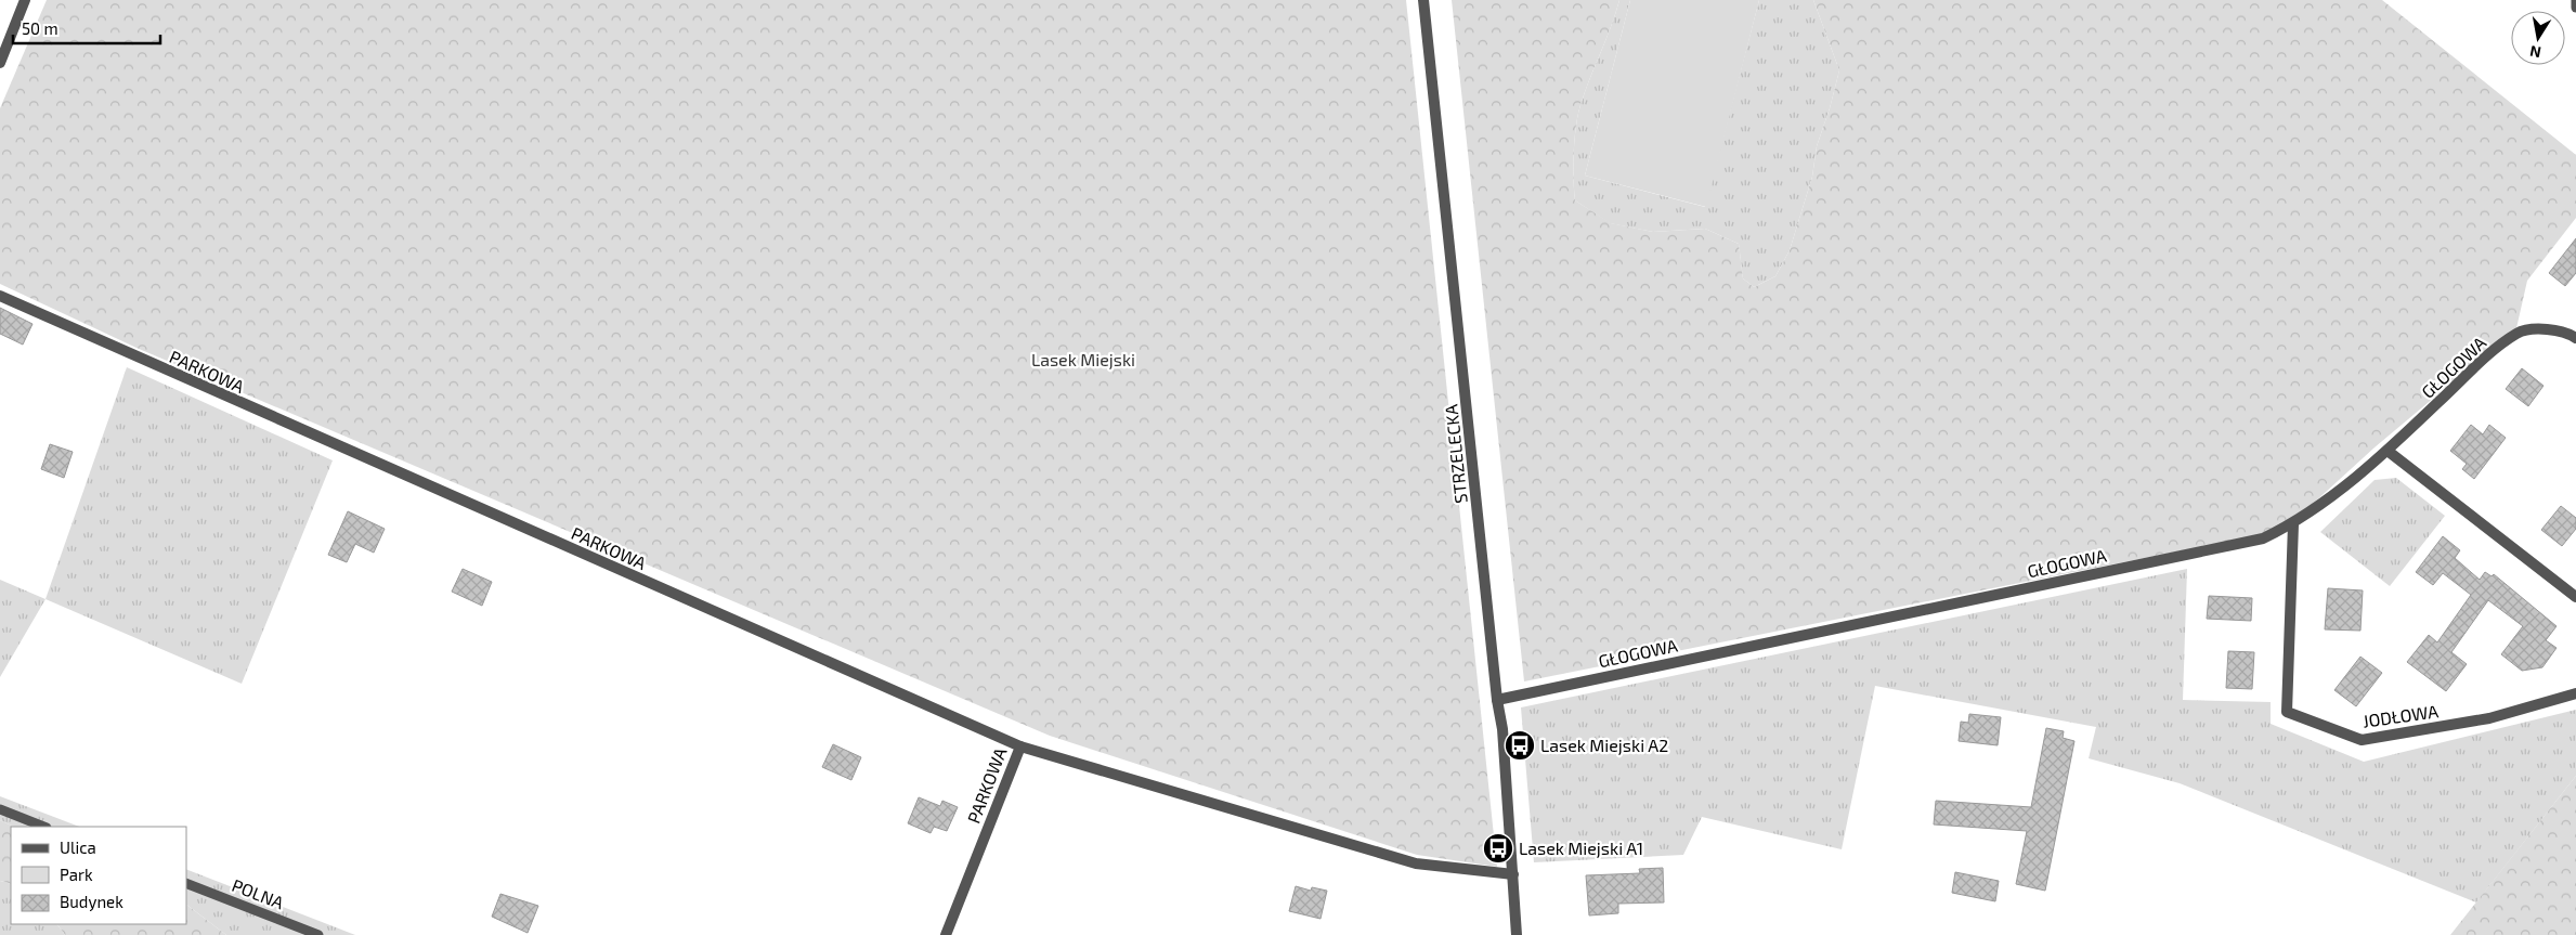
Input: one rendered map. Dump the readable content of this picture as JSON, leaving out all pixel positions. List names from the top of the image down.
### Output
{
  "streets": {
    "street": [
      "GŁOGOWA",
      "PARKOWA",
      "STRZELECKA",
      "JODŁOWA"
    ],
    "lane": ["POLNA"]
  },
  "crossings": [
    ["GŁOGOWA", "STRZELECKA"],
    ["GŁOGOWA", "JODŁOWA"]
  ],
  "parks": ["Lasek Miejski"],
  "places": {
    "bus stop": ["Lasek Miejski A2", "Lasek Miejski A1"]
  },
  "legend": ["Ulica", "Park", "Budynek"],
  "scale_bar": "50 m",
  "north": "bottom"
}
